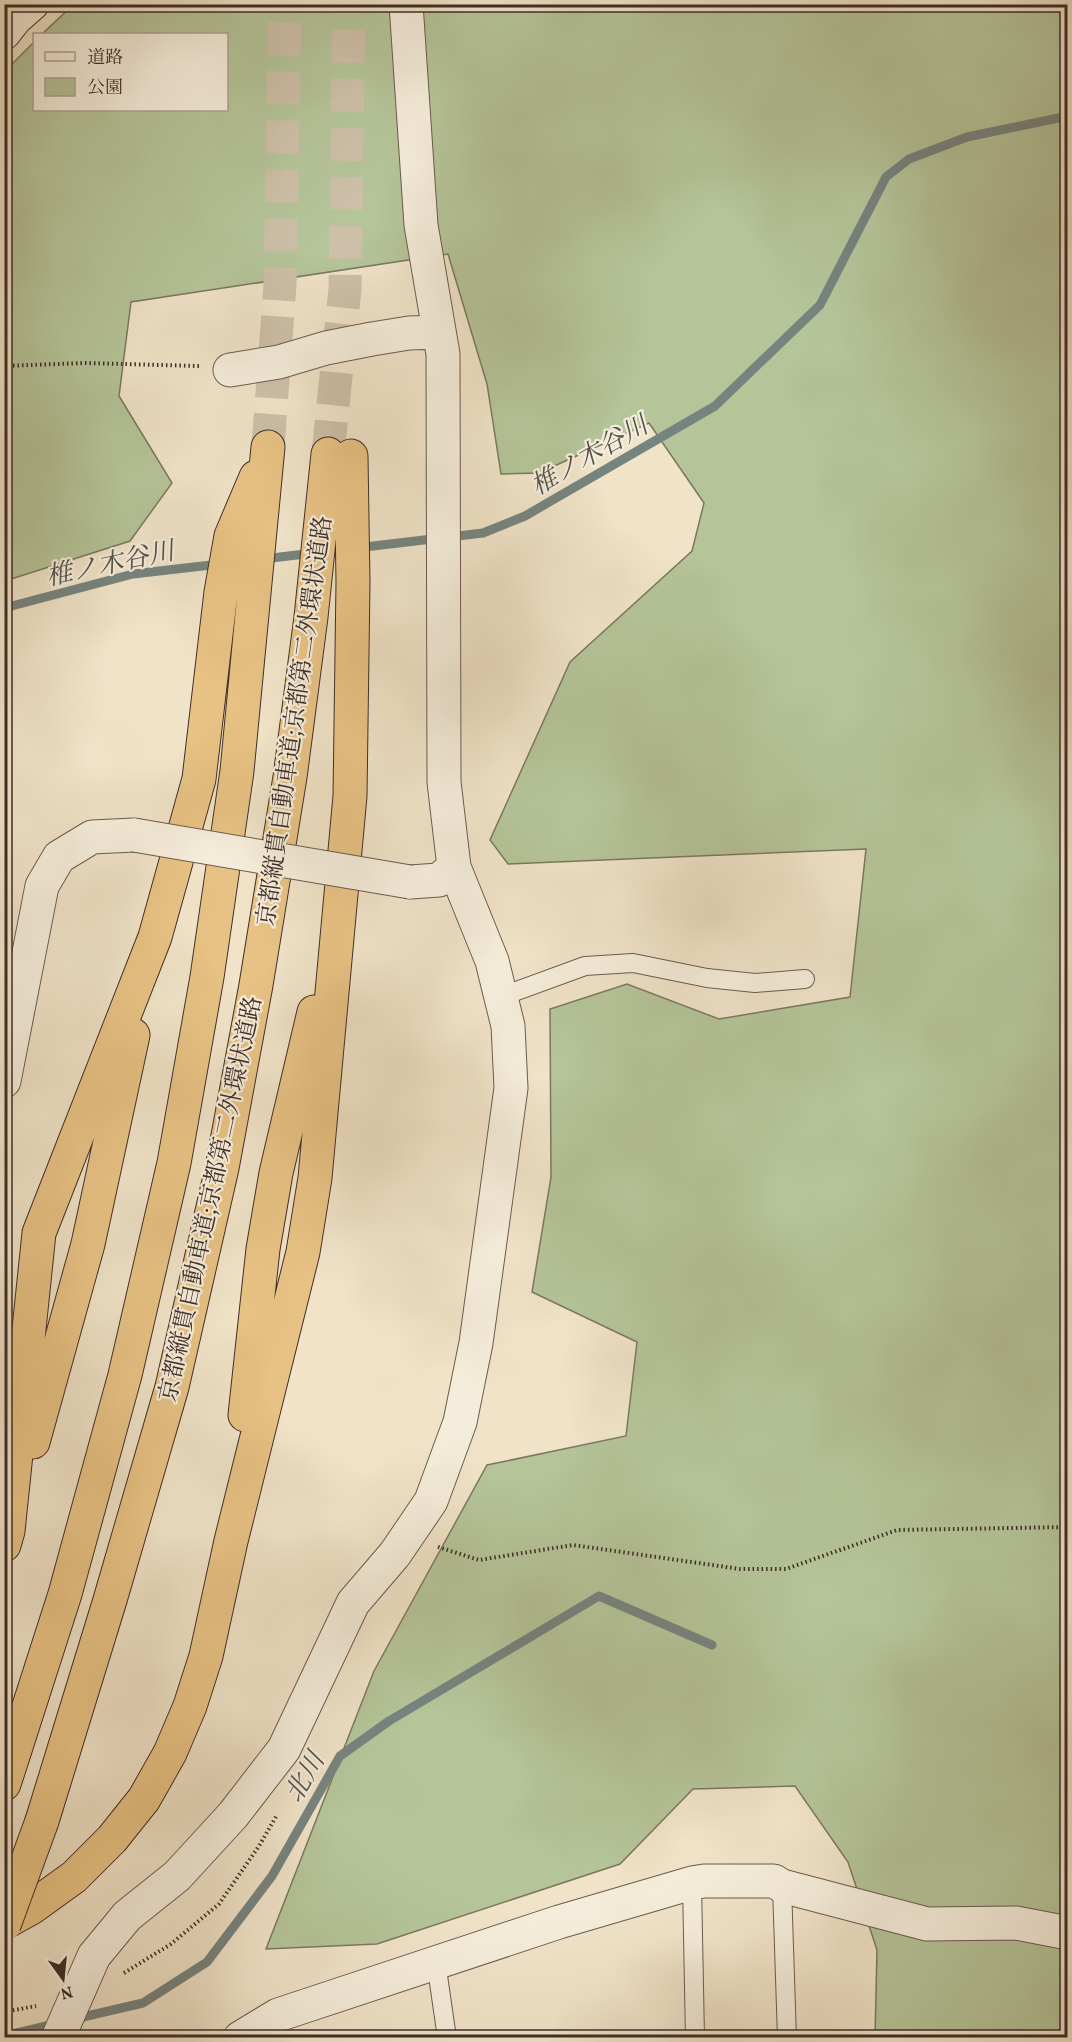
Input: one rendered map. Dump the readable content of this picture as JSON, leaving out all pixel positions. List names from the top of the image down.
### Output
{
  "streets": {
    "highway": ["京都縦貫自動車道;京都第二外環状道路"]
  },
  "water": ["椎ノ木谷川", "北川"],
  "legend": ["道路", "公園"],
  "north": "bottom"
}
